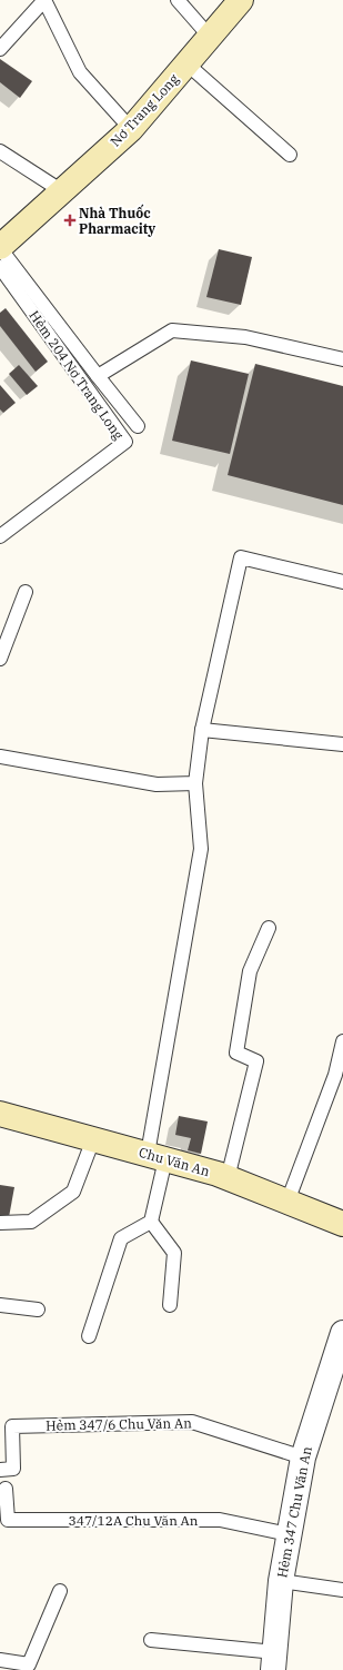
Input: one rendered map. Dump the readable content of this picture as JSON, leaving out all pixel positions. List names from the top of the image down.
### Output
{
  "streets": {
    "main road": ["Nơ Trang Long", "Chu Văn An"],
    "street": ["Hẻm 347 Chu Văn An"],
    "lane": ["Hẻm 204 Nơ Trang Long", "Hẻm 347/6 Chu Văn An", "347/12A Chu Văn An"]
  },
  "crossings": [
    ["Hẻm 347/6 Chu Văn An", "Hẻm 347 Chu Văn An"],
    ["Hẻm 347 Chu Văn An", "347/12A Chu Văn An"]
  ],
  "places": {
    "health": ["Nhà Thuốc Pharmacity"]
  }
}
